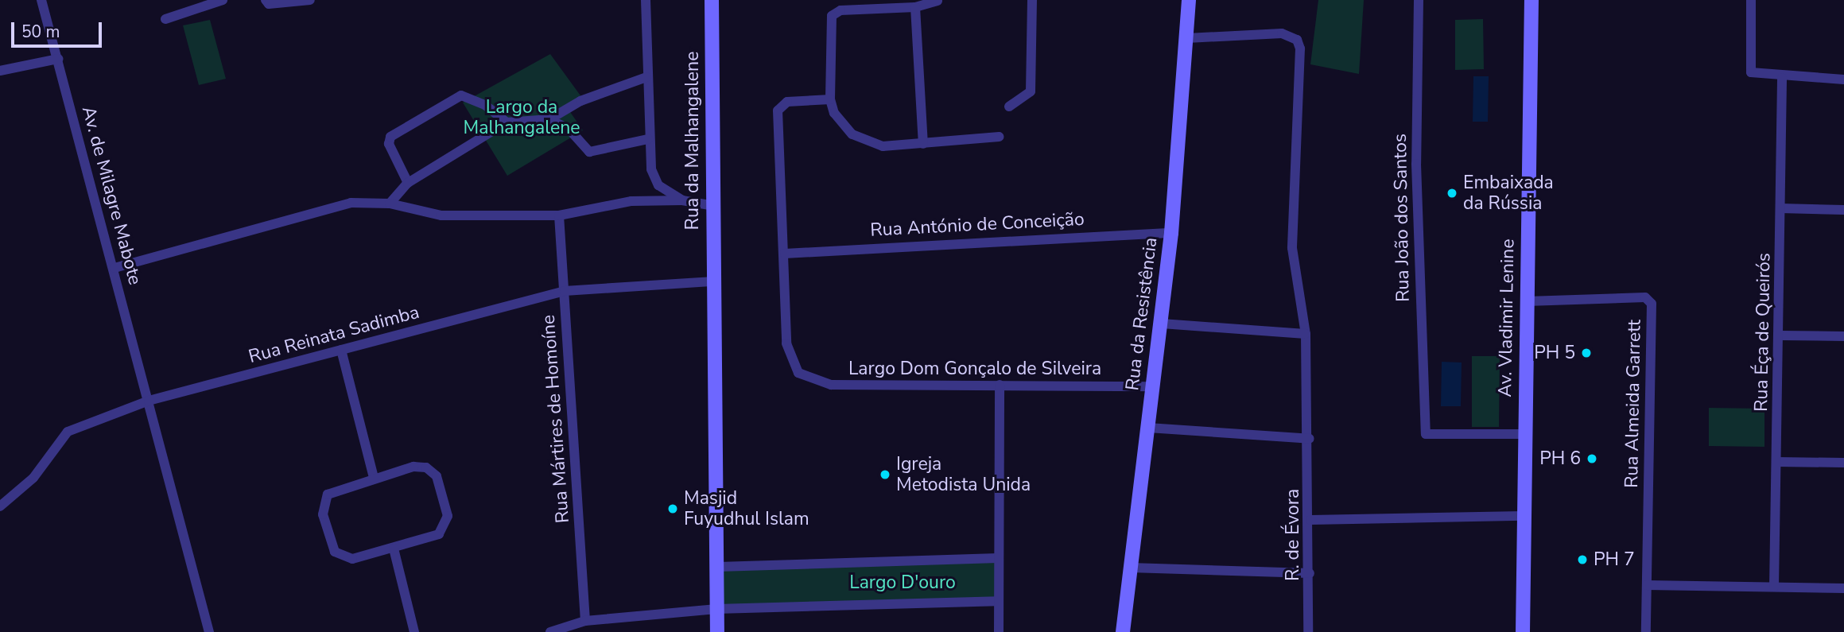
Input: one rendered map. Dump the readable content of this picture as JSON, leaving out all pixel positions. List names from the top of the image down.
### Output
{
  "streets": {
    "street": [
      "Rua da Malhangalene",
      "Av. de Milagre Mabote",
      "Rua João dos Santos",
      "Rua António de Conceição",
      "Rua da Resistência",
      "Av. Vladimir Lenine",
      "Rua Éça de Queirós",
      "Rua Reinata Sadimba",
      "Largo Dom Gonçalo de Silveira",
      "Rua Almeida Garrett",
      "Rua Mártires de Homoíne",
      "R. de Évora"
    ]
  },
  "crossings": [
    ["Rua da Malhangalene", "Rua Reinata Sadimba"],
    ["Av. de Milagre Mabote", "Rua Reinata Sadimba"],
    ["Rua João dos Santos", "Av. Vladimir Lenine"],
    ["Rua António de Conceição", "Rua da Resistência"],
    ["Rua António de Conceição", "Largo Dom Gonçalo de Silveira"],
    ["Rua da Resistência", "Largo Dom Gonçalo de Silveira"],
    ["Rua da Resistência", "R. de Évora"],
    ["Av. Vladimir Lenine", "Rua Almeida Garrett"],
    ["Rua Reinata Sadimba", "Rua Mártires de Homoíne"]
  ],
  "parks": ["Largo da Malhangalene", "Largo D'ouro"],
  "places": [
    "Embaixada da Rússia",
    "PH 5",
    "PH 6",
    "Igreja Metodista Unida",
    "Masjid Fuyudhul Islam",
    "PH 7"
  ],
  "scale_bar": "50 m"
}
